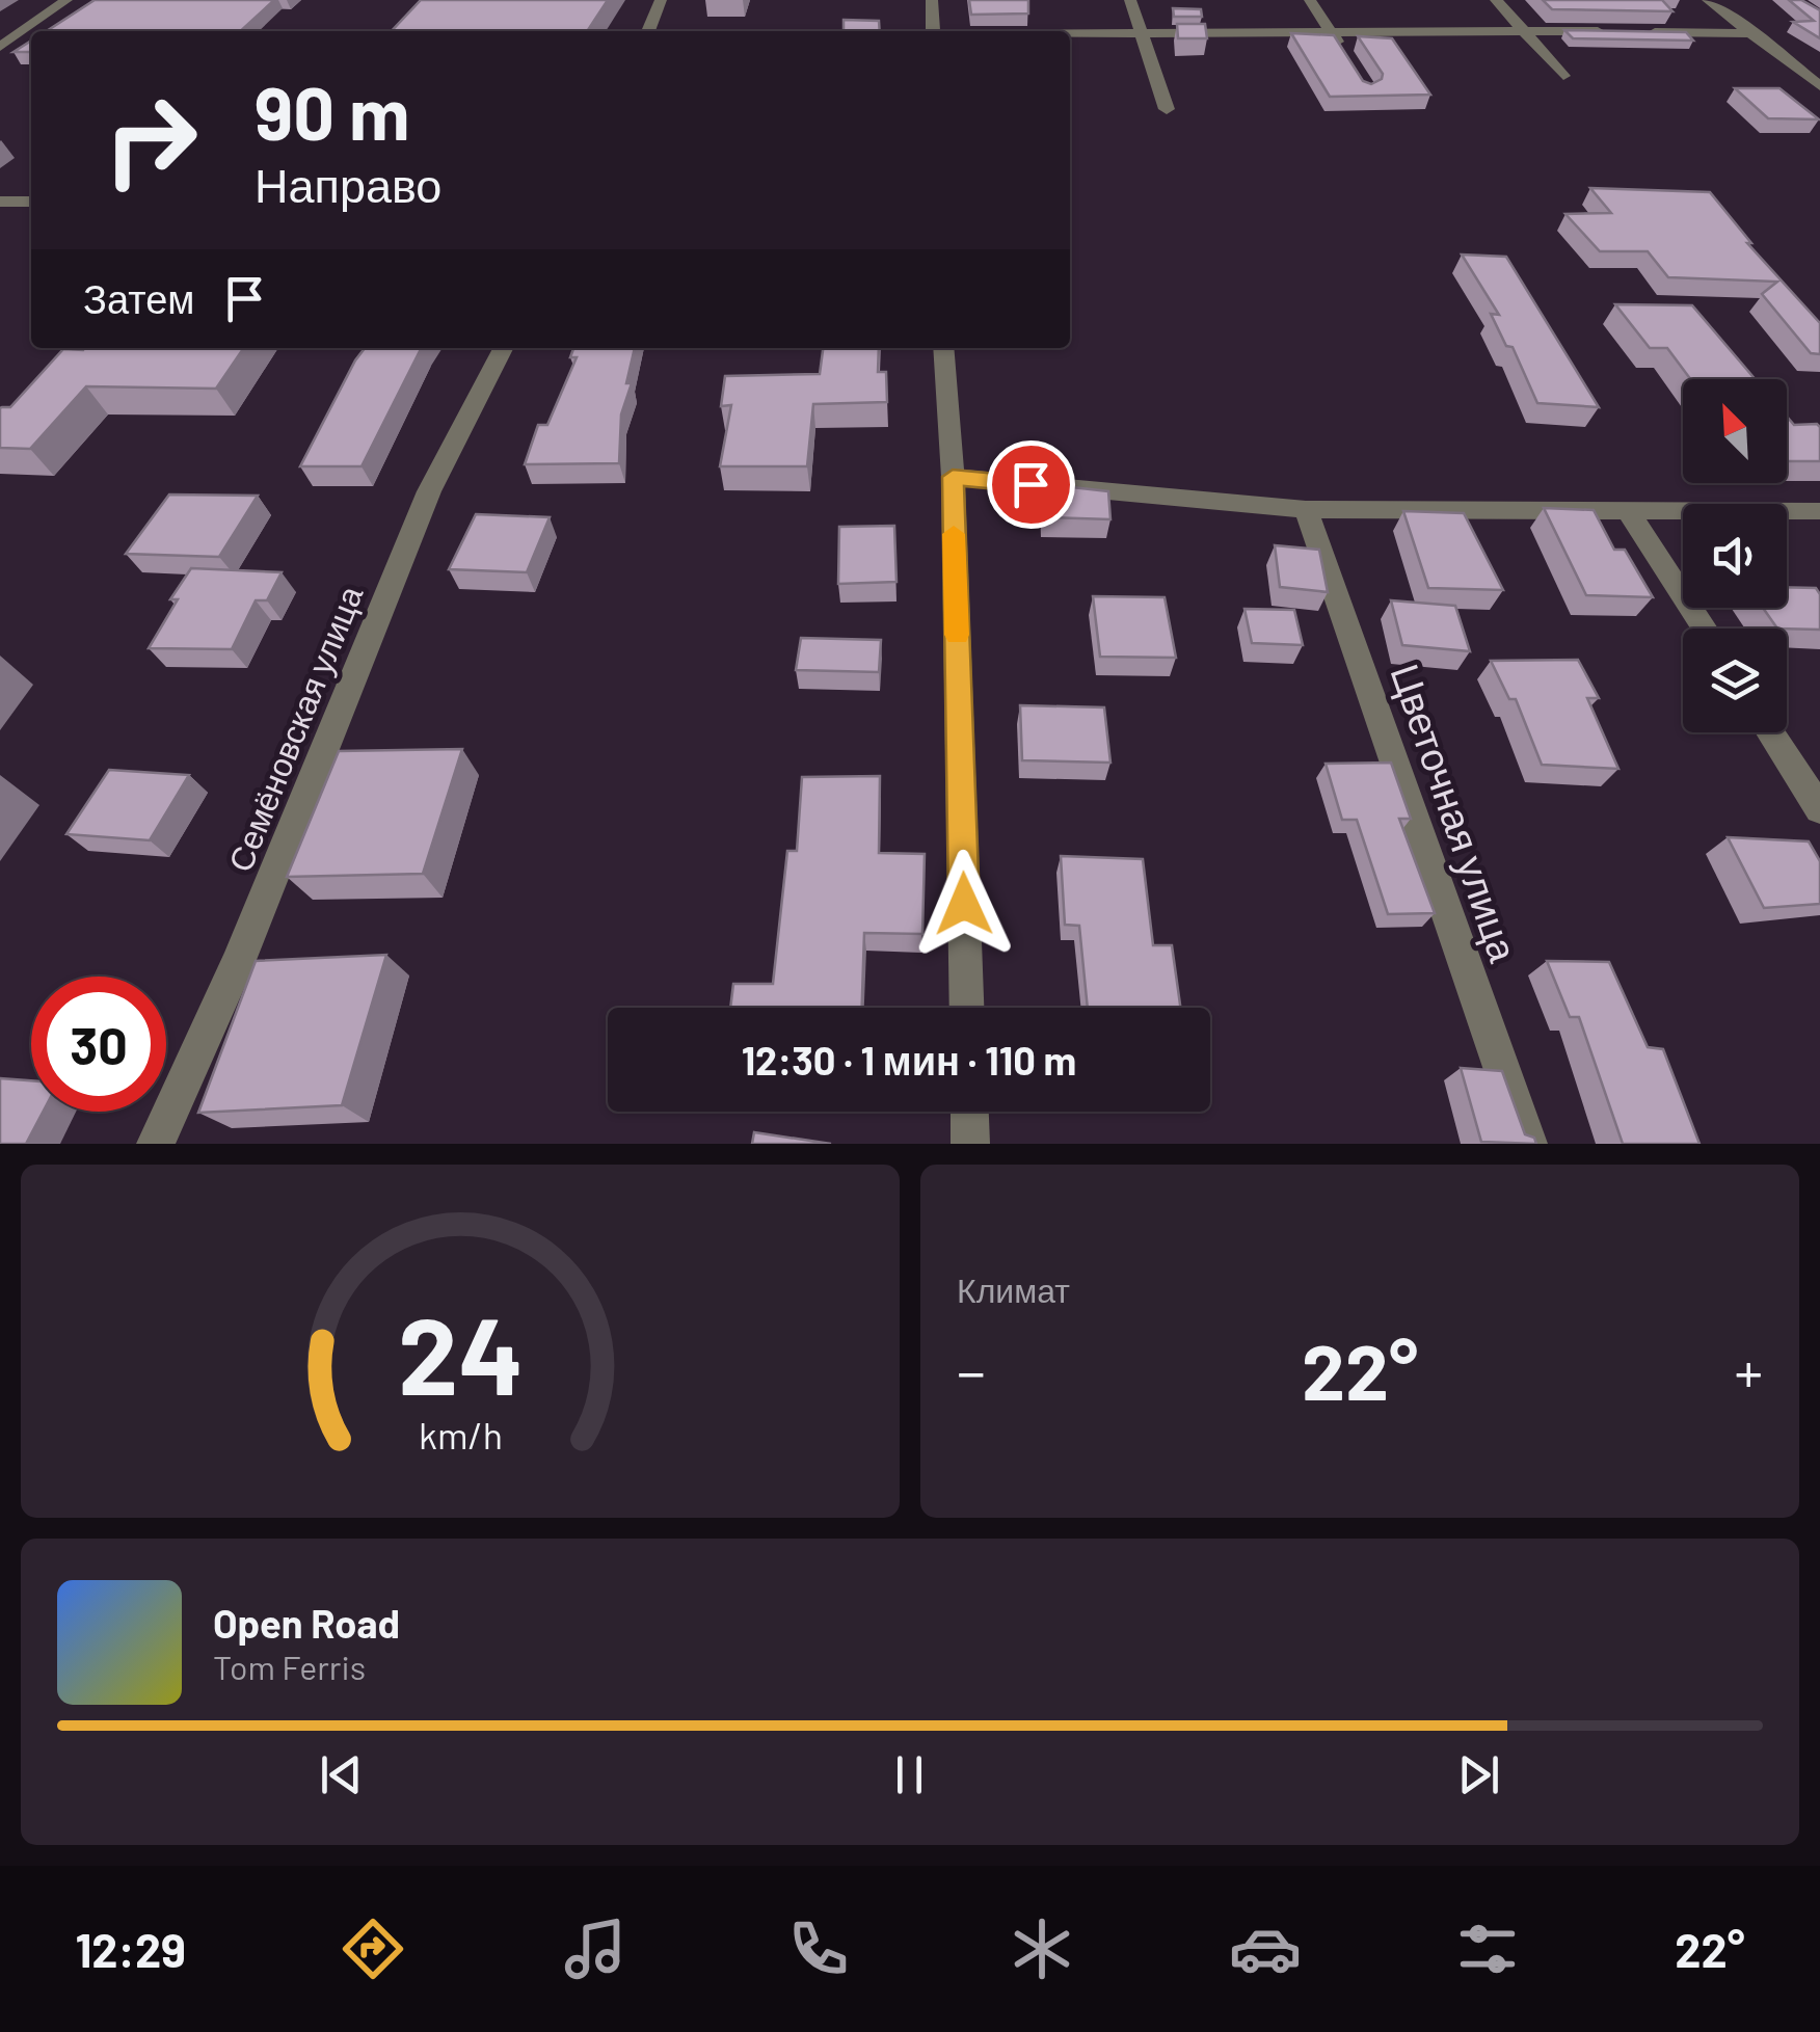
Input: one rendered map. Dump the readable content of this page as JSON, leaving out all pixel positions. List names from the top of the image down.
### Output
{
  "streets": {
    "street": ["Семёновская улица", "Цветочная улица"]
  },
  "north": "top left",
  "page": {
    "turn": ["90 m", "Направо"],
    "then": "Затем",
    "limit": "30",
    "trip": "12:30 · 1 мин · 110 m",
    "tile": "Климат",
    "heat": ["−", "22°", "+"],
    "song": ["Open Road", "Tom Ferris"],
    "tabs": ["12:29", "22°"],
    "gauge": ["24", "km/h"]
  }
}
